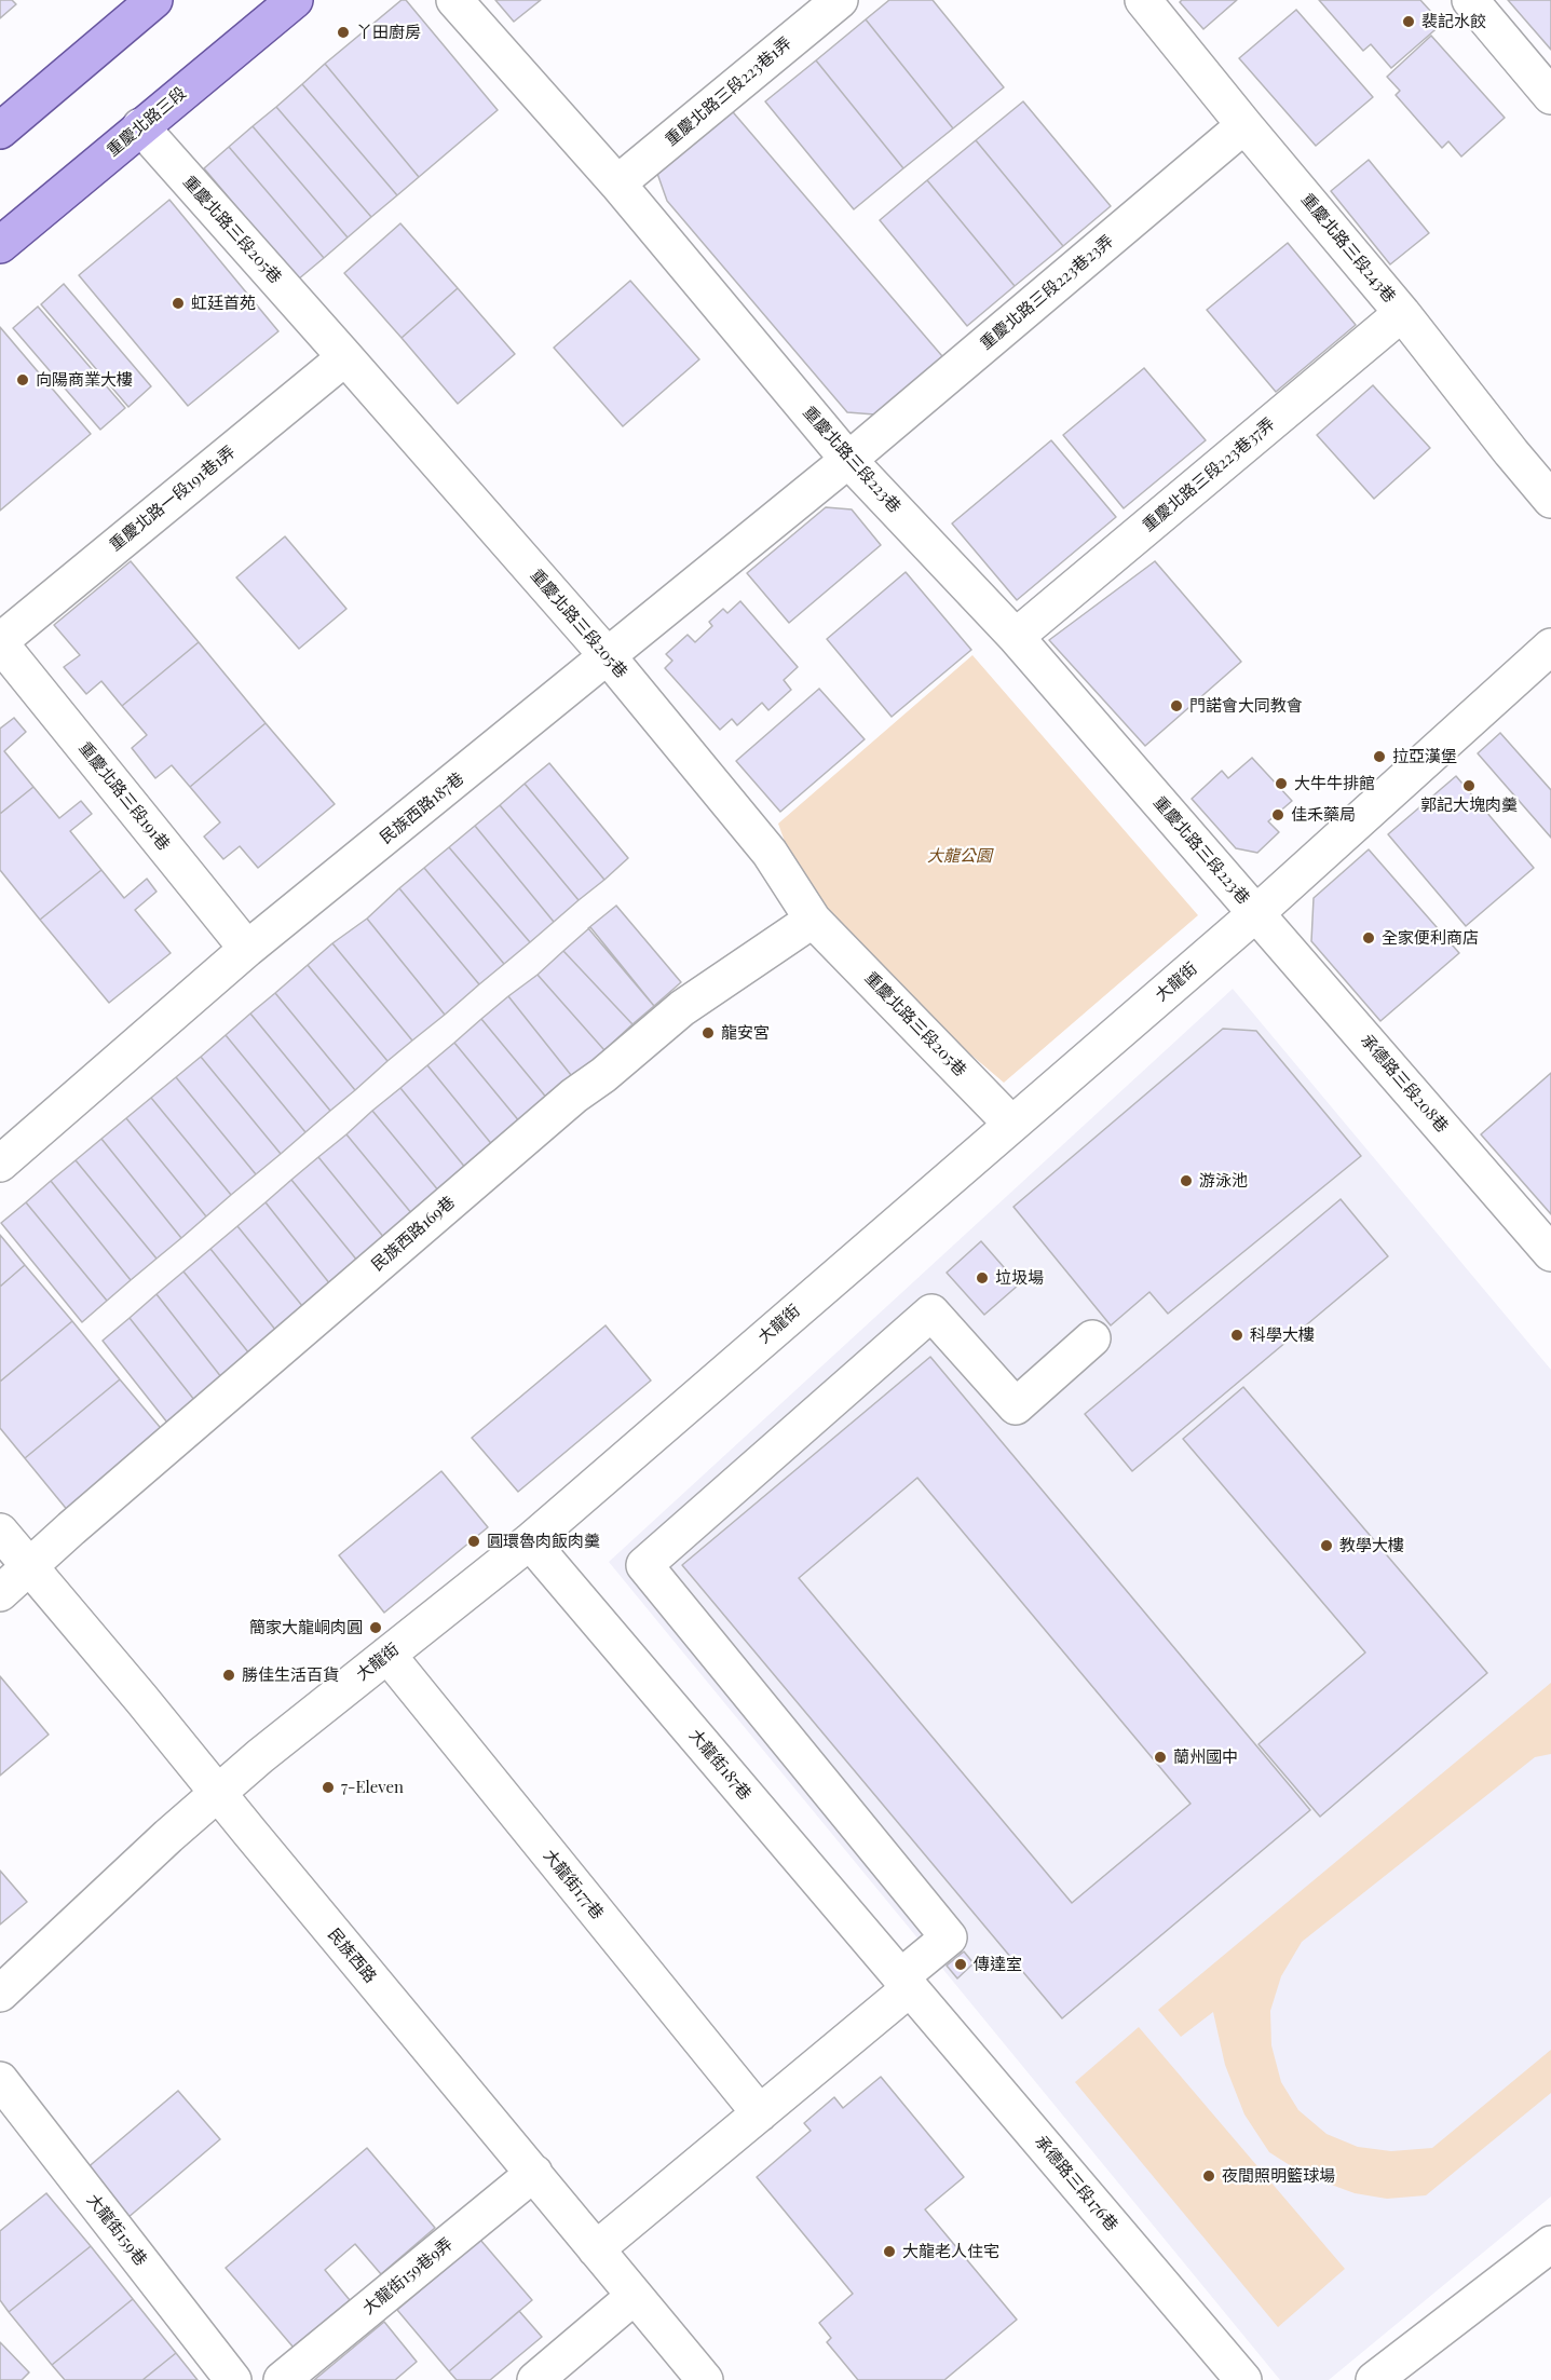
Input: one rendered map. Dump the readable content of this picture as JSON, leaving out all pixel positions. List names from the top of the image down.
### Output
{
  "streets": {
    "main road": ["重慶北路三段"],
    "street": [
      "重慶北路三段223巷1弄",
      "重慶北路三段205巷",
      "重慶北路三段243巷",
      "重慶北路三段223巷23弄",
      "重慶北路三段223巷",
      "重慶北路三段223巷37弄",
      "重慶北路一段191巷1弄",
      "重慶北路三段191巷",
      "民族西路187巷",
      "大龍街",
      "承德路三段208巷",
      "民族西路169巷",
      "大龍街187巷",
      "大龍街177巷",
      "民族西路",
      "承德路三段176巷",
      "大龍街159巷",
      "大龍街159巷9弄"
    ]
  },
  "crossings": [
    ["重慶北路三段223巷1弄", "重慶北路三段223巷"],
    ["重慶北路三段", "重慶北路三段205巷"],
    ["重慶北路三段205巷", "重慶北路一段191巷1弄"],
    ["重慶北路三段205巷", "民族西路187巷"],
    ["重慶北路三段205巷", "大龍街"],
    ["重慶北路三段205巷", "民族西路169巷"],
    ["重慶北路三段243巷", "重慶北路三段223巷23弄"],
    ["重慶北路三段243巷", "重慶北路三段223巷37弄"],
    ["重慶北路三段223巷23弄", "重慶北路三段223巷"],
    ["重慶北路三段223巷23弄", "民族西路187巷"],
    ["重慶北路三段223巷", "重慶北路三段223巷37弄"],
    ["重慶北路三段223巷", "民族西路187巷"],
    ["重慶北路三段223巷", "大龍街"],
    ["重慶北路三段223巷", "承德路三段208巷"],
    ["重慶北路一段191巷1弄", "重慶北路三段191巷"],
    ["重慶北路三段191巷", "民族西路187巷"],
    ["大龍街", "承德路三段208巷"],
    ["大龍街", "大龍街187巷"],
    ["大龍街", "大龍街177巷"],
    ["大龍街", "民族西路"],
    ["民族西路169巷", "民族西路"],
    ["大龍街187巷", "承德路三段176巷"],
    ["民族西路", "大龍街159巷9弄"]
  ],
  "parks": ["大龍公園"],
  "places": [
    "裴記水餃",
    "丫田廚房",
    "虹廷首苑",
    "向陽商業大樓",
    "門諾會大同教會",
    "拉亞漢堡",
    "大牛牛排館",
    "郭記大塊肉羹",
    "佳禾藥局",
    "全家便利商店",
    "龍安宮",
    "游泳池",
    "垃圾場",
    "科學大樓",
    "圓環魯肉飯肉羹",
    "教學大樓",
    "簡家大龍峒肉圓",
    "勝佳生活百貨",
    "蘭州國中",
    "7-Eleven",
    "傳達室",
    "夜間照明籃球場",
    "大龍老人住宅"
  ]
}
